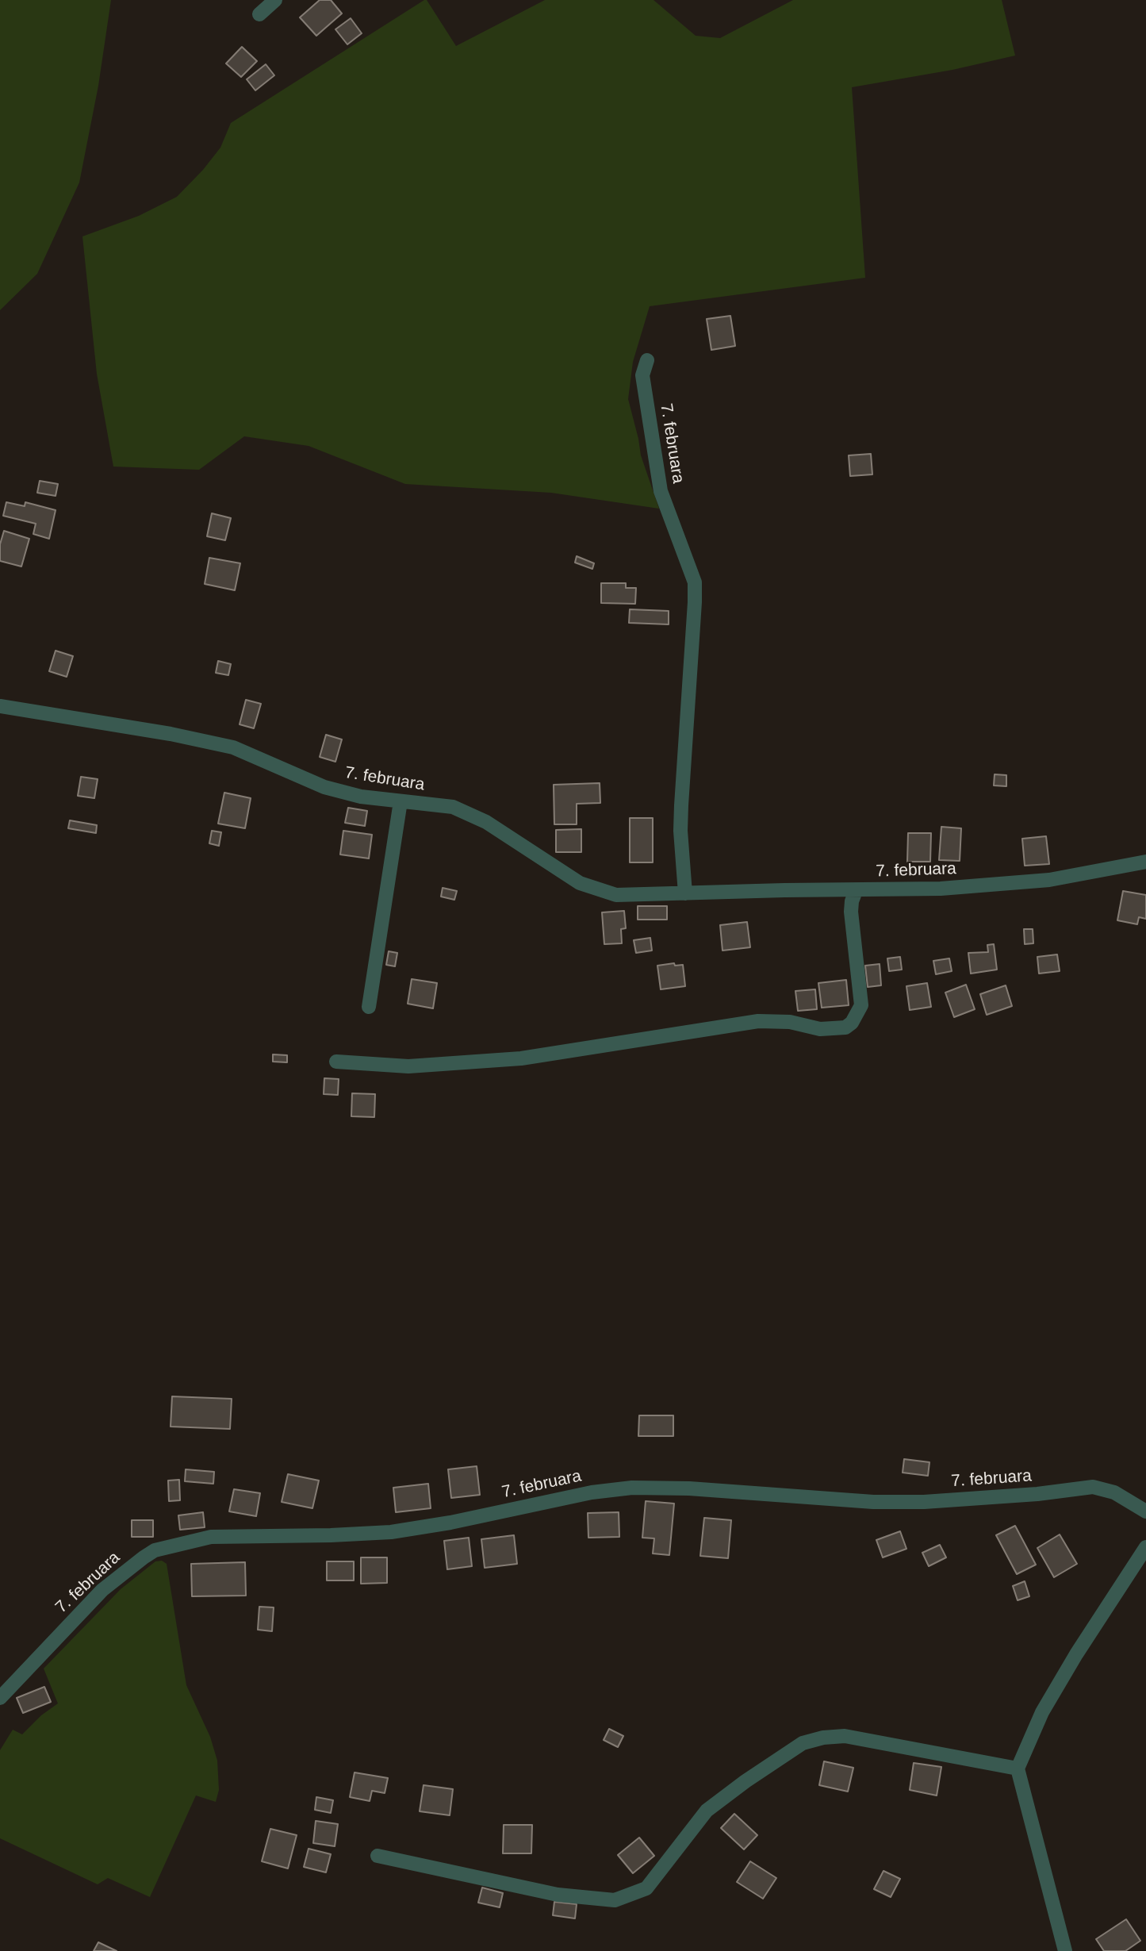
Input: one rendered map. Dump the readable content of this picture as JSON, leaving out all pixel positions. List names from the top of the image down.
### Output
{
  "streets": {
    "street": ["7. februara"]
  }
}
